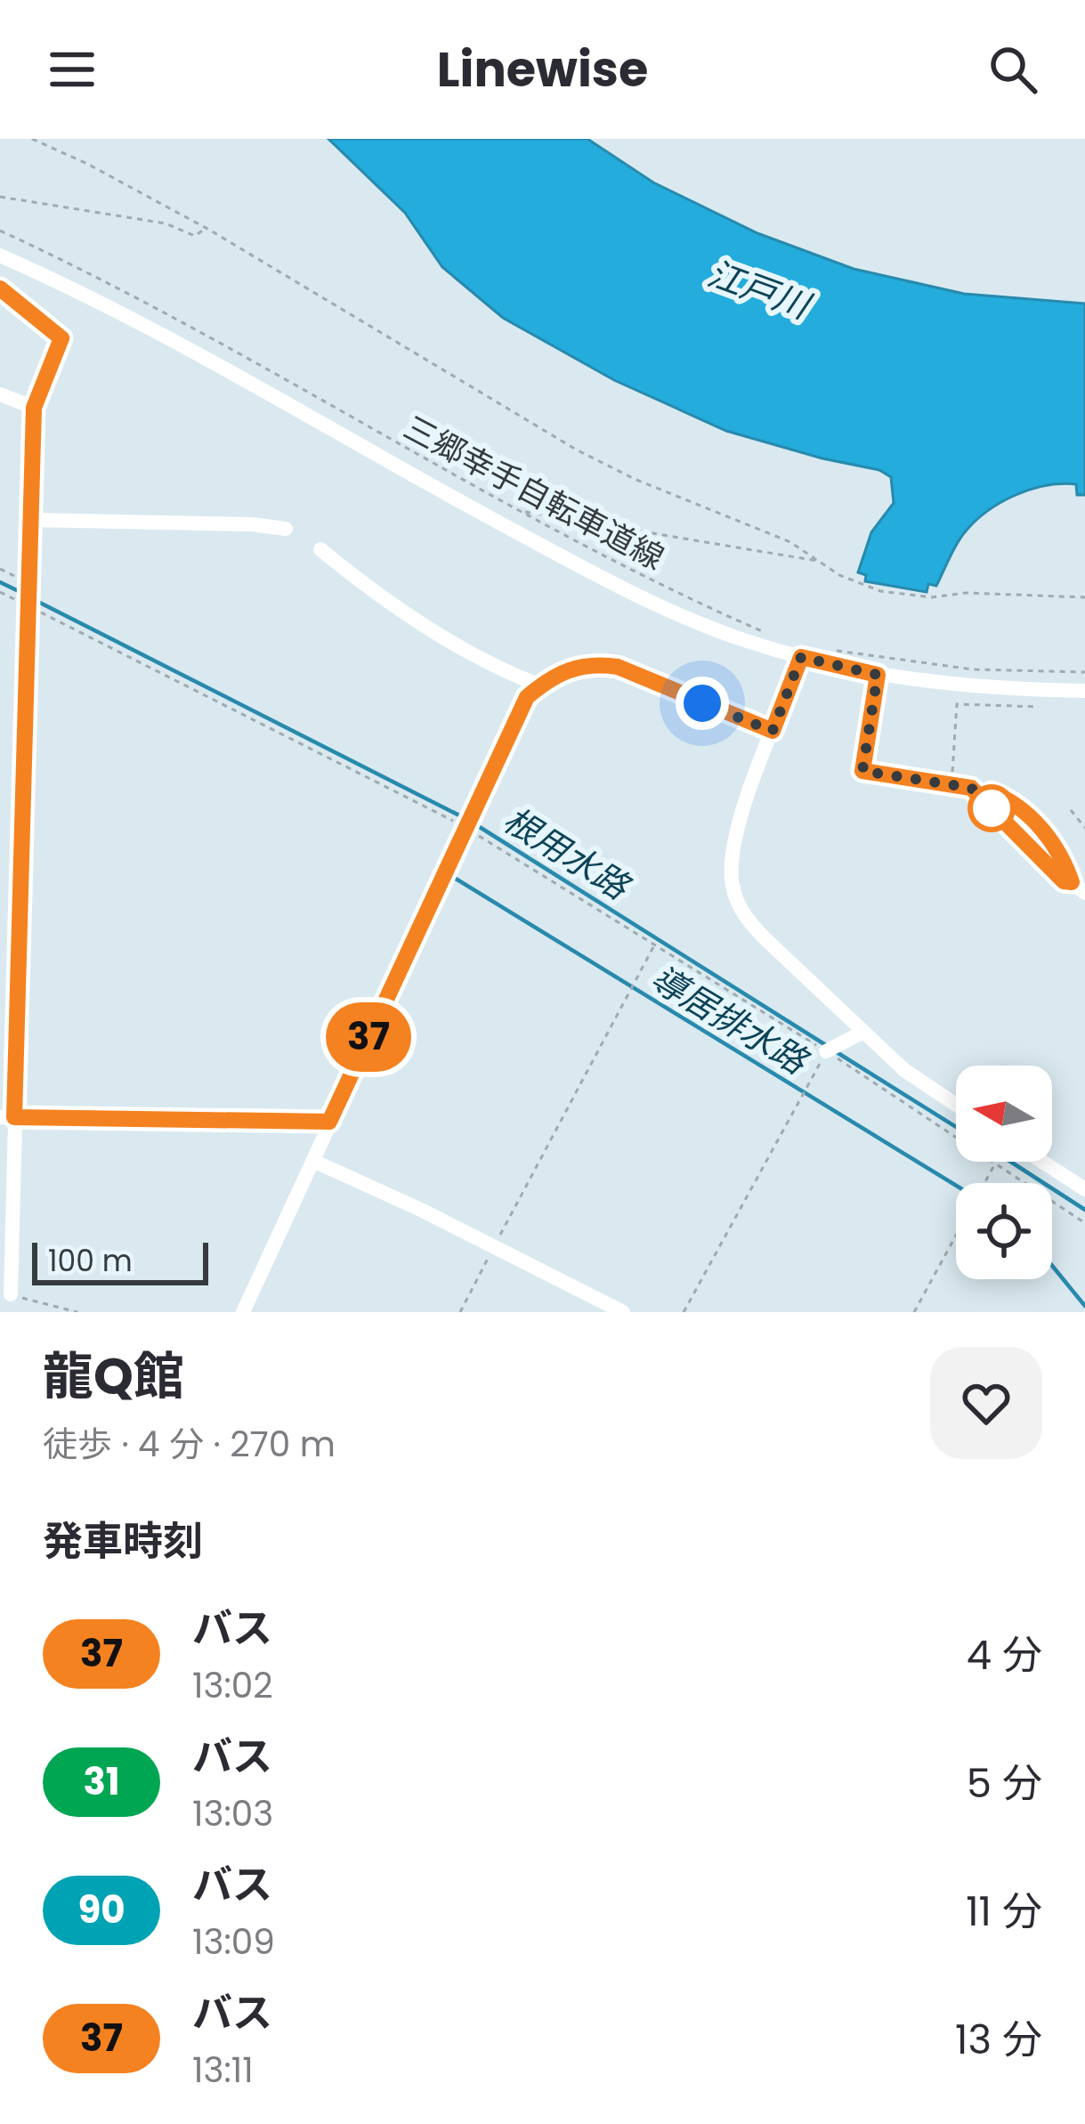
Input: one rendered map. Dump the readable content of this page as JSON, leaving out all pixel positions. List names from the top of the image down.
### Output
{
  "streets": {
    "path": ["三郷幸手自転車道線"]
  },
  "water": ["江戸川", "根用水路", "導居排水路"],
  "lines": ["bus line 37"],
  "scale_bar": "100 m",
  "north": "left",
  "page": {
    "header": "Linewise",
    "on_map": "37",
    "scale": "100 m",
    "heading": [
      ["龍Q館", "徒歩 · 4 分 · 270 m"],
      "発車時刻"
    ],
    "list": [
      {
        "mark": "37",
        "name": "バス",
        "note": "13:02",
        "value": "4 分"
      },
      {
        "mark": "31",
        "name": "バス",
        "note": "13:03",
        "value": "5 分"
      },
      {
        "mark": "90",
        "name": "バス",
        "note": "13:09",
        "value": "11 分"
      },
      {
        "mark": "37",
        "name": "バス",
        "note": "13:11",
        "value": "13 分"
      }
    ]
  }
}
